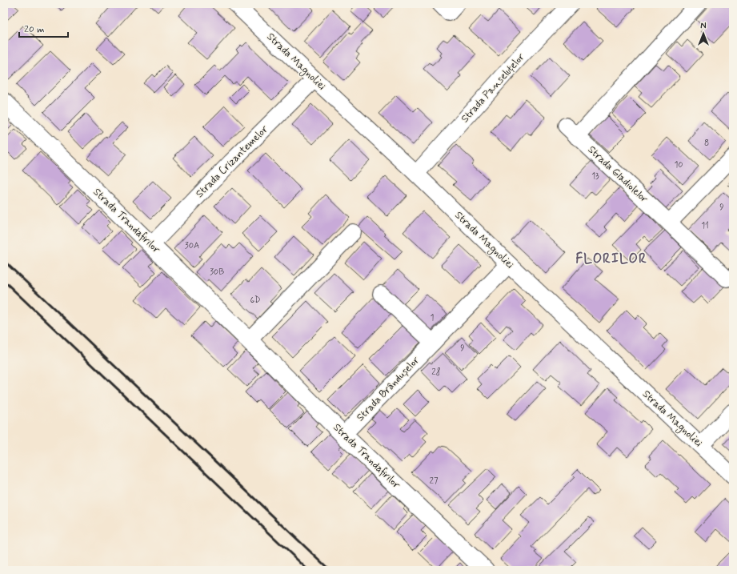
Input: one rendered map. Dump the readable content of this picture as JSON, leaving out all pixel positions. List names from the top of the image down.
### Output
{
  "streets": {
    "street": [
      "Strada Magnoliei",
      "Strada Panseluțelor",
      "Strada Crizantemelor",
      "Strada Gladiolelor",
      "Strada Trandafirilor",
      "Strada Brândușelor"
    ]
  },
  "crossings": [
    ["Strada Magnoliei", "Strada Panseluțelor"],
    ["Strada Magnoliei", "Strada Crizantemelor"],
    ["Strada Magnoliei", "Strada Brândușelor"],
    ["Strada Crizantemelor", "Strada Trandafirilor"],
    ["Strada Trandafirilor", "Strada Brândușelor"]
  ],
  "districts": ["FLORILOR"],
  "house_numbers": [
    "8",
    "10",
    "13",
    "9",
    "11",
    "30A",
    "30B",
    "6D",
    "1",
    "9",
    "28",
    "27"
  ],
  "scale_bar": "20 m",
  "north": "top"
}
